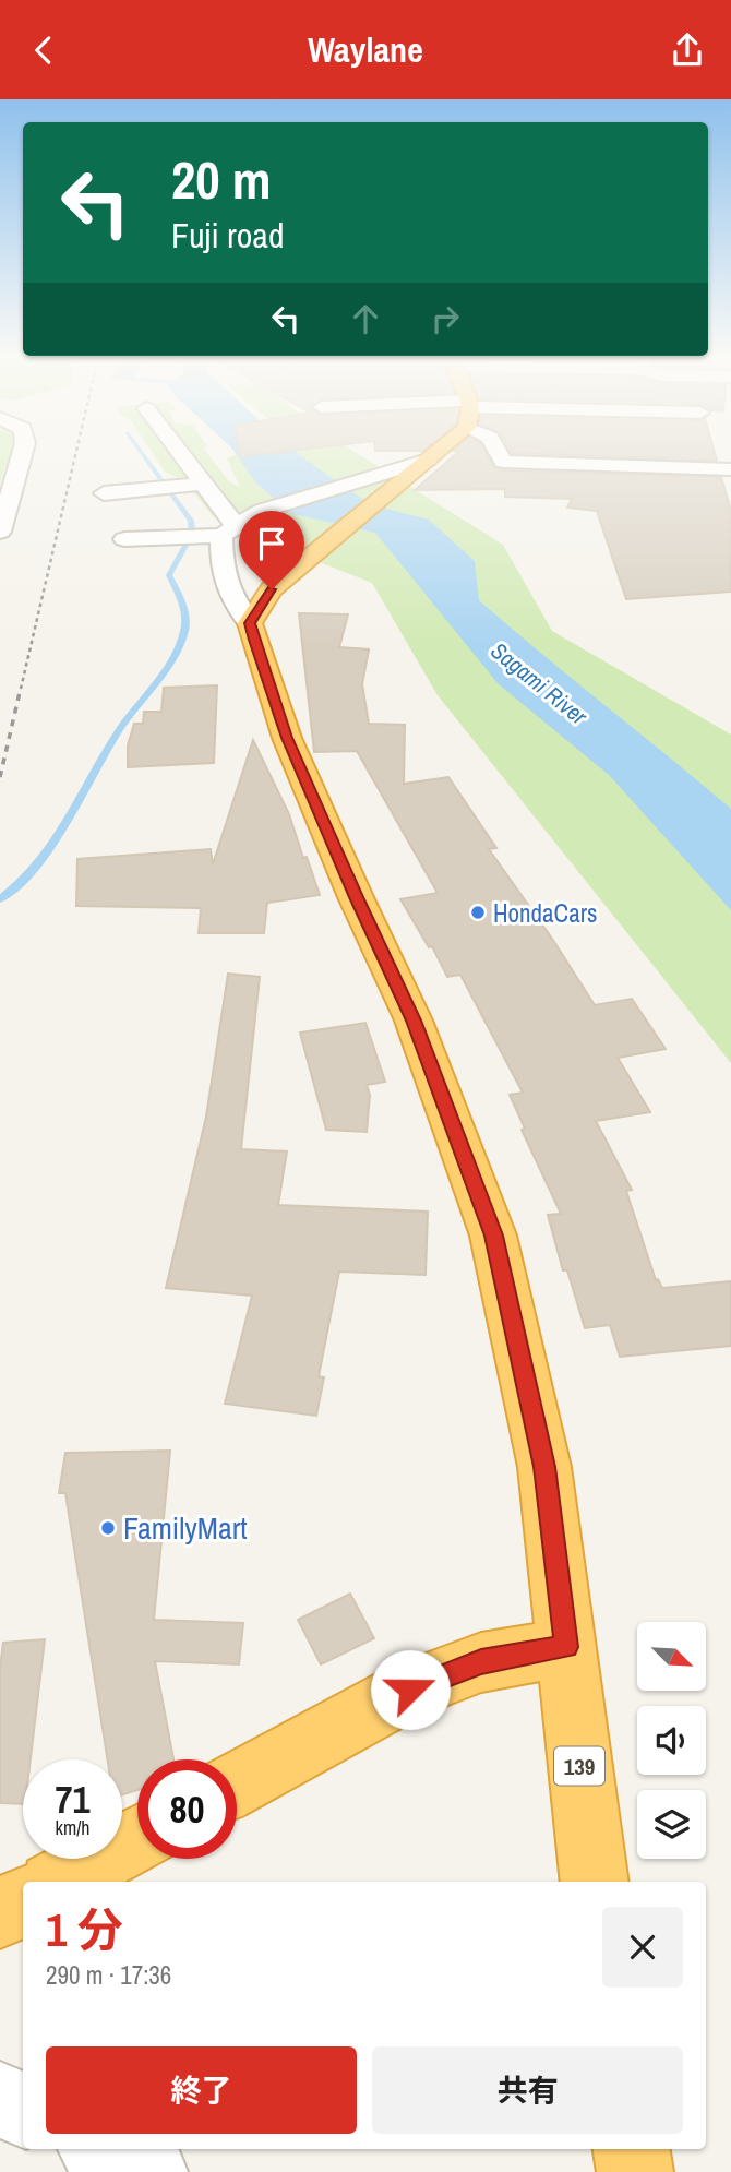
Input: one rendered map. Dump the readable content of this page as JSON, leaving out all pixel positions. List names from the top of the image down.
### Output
{
  "streets": {
    "highway": ["139"]
  },
  "water": ["Sagami River"],
  "places": ["HondaCars", "FamilyMart"],
  "north": "bottom right",
  "page": {
    "header": "Waylane",
    "turn": ["20 m", "Fuji road"],
    "speed": "71 km/h",
    "limit": "80",
    "heading": ["1 分", "290 m · 17:36"],
    "buttons": ["終了", "共有"]
  }
}
